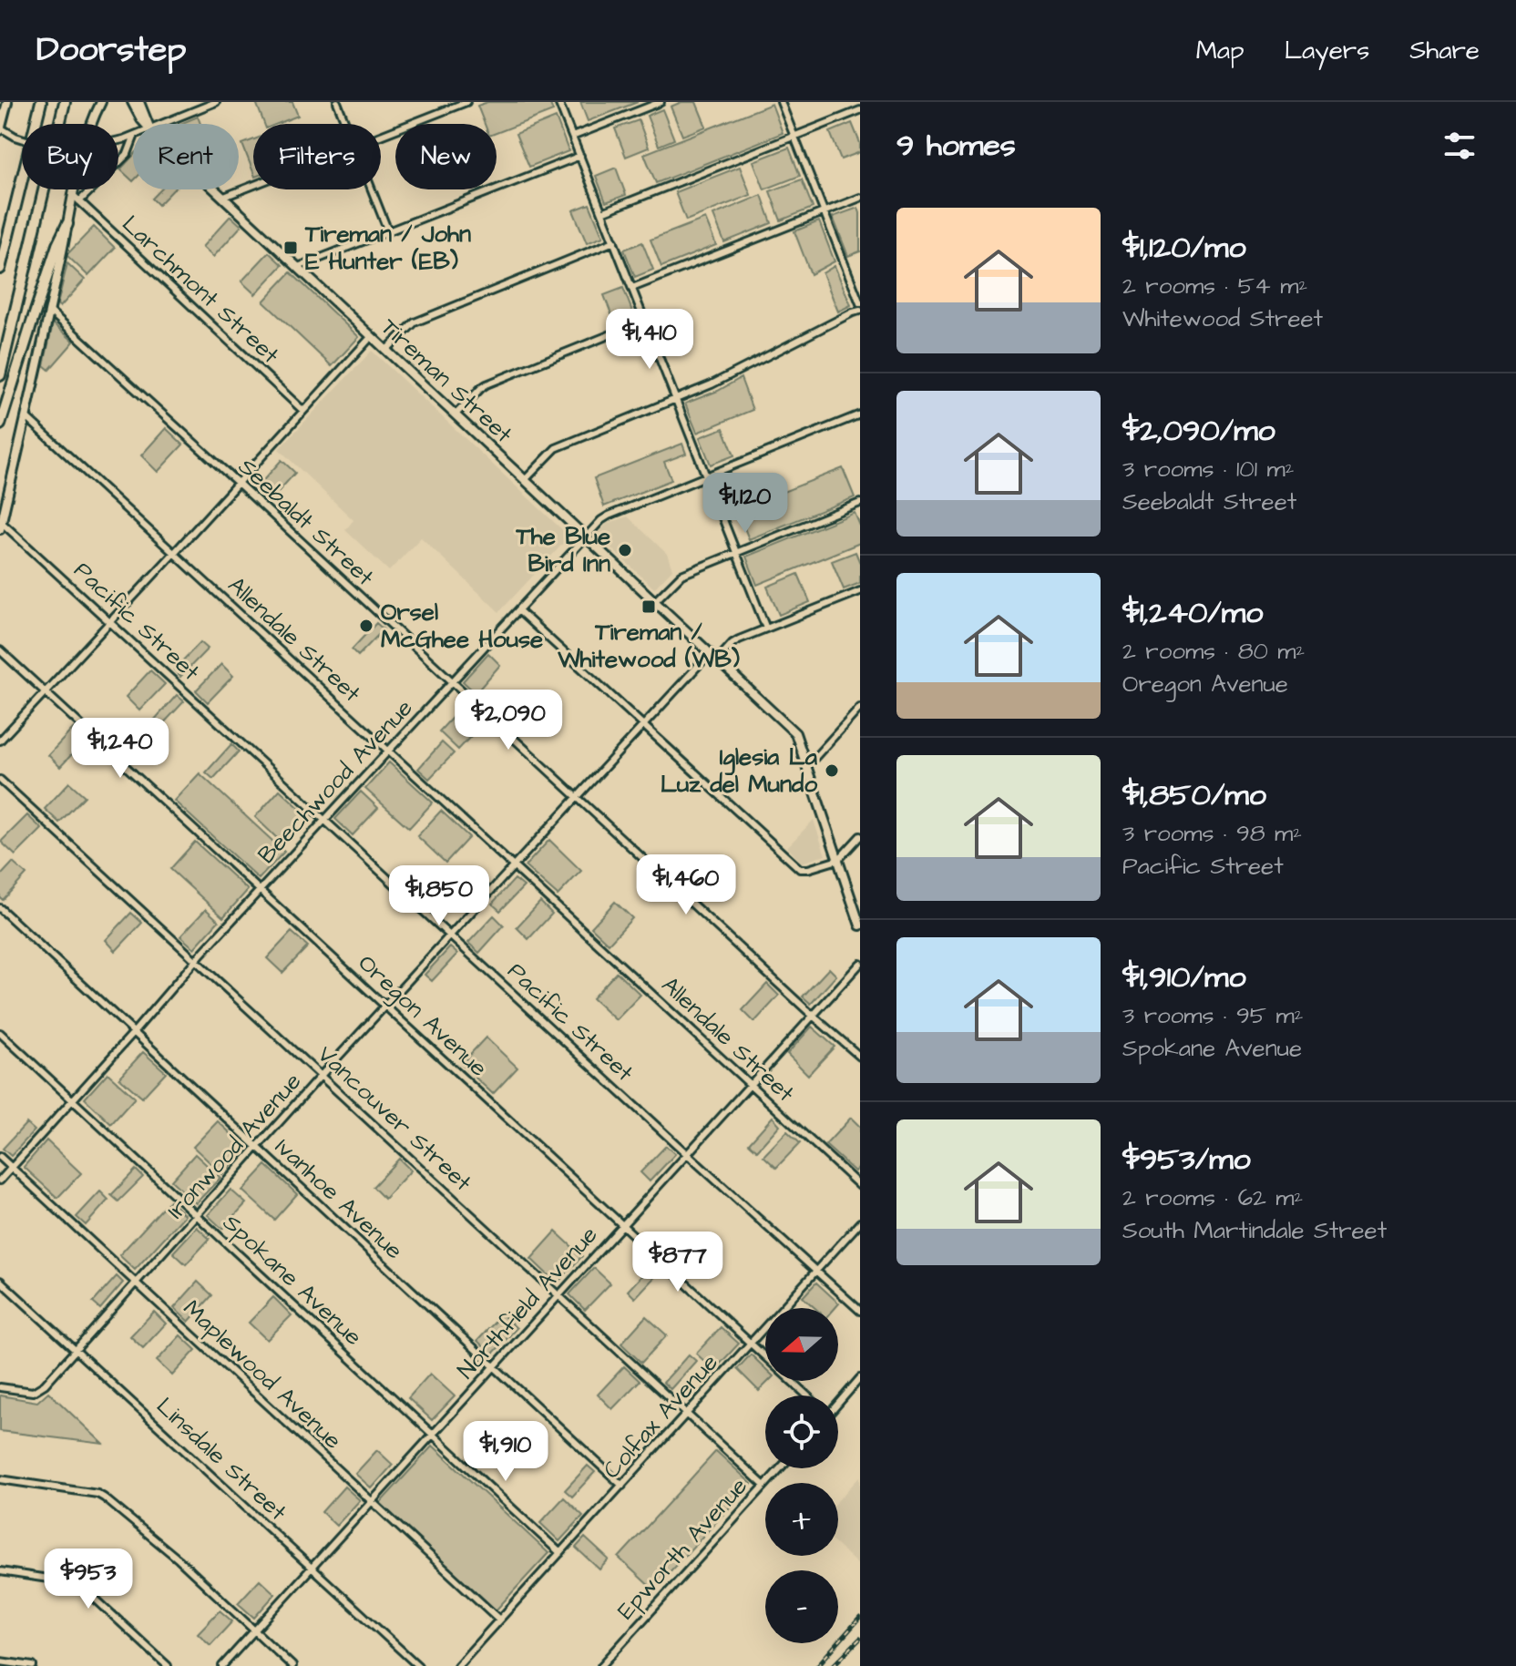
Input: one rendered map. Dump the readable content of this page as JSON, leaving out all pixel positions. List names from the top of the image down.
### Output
{
  "streets": {
    "street": [
      "Larchmont Street",
      "Tireman Street",
      "Seebaldt Street",
      "Pacific Street",
      "Allendale Street",
      "Beechwood Avenue",
      "Oregon Avenue",
      "Vancouver Street",
      "Ironwood Avenue",
      "Ivanhoe Avenue",
      "Spokane Avenue",
      "Northfield Avenue",
      "Maplewood Avenue",
      "Colfax Avenue",
      "Linsdale Street",
      "Epworth Avenue"
    ]
  },
  "crossings": [
    ["Tireman Street", "Beechwood Avenue"],
    ["Tireman Street", "Ironwood Avenue"],
    ["Seebaldt Street", "Beechwood Avenue"],
    ["Seebaldt Street", "Ironwood Avenue"],
    ["Seebaldt Street", "Northfield Avenue"],
    ["Pacific Street", "Beechwood Avenue"],
    ["Pacific Street", "Ironwood Avenue"],
    ["Pacific Street", "Northfield Avenue"],
    ["Pacific Street", "Colfax Avenue"],
    ["Allendale Street", "Beechwood Avenue"],
    ["Allendale Street", "Ironwood Avenue"],
    ["Allendale Street", "Northfield Avenue"],
    ["Beechwood Avenue", "Oregon Avenue"],
    ["Beechwood Avenue", "Vancouver Street"],
    ["Beechwood Avenue", "Ivanhoe Avenue"],
    ["Beechwood Avenue", "Spokane Avenue"],
    ["Beechwood Avenue", "Maplewood Avenue"],
    ["Oregon Avenue", "Ironwood Avenue"],
    ["Oregon Avenue", "Northfield Avenue"],
    ["Oregon Avenue", "Colfax Avenue"],
    ["Vancouver Street", "Ironwood Avenue"],
    ["Vancouver Street", "Northfield Avenue"],
    ["Vancouver Street", "Colfax Avenue"],
    ["Vancouver Street", "Epworth Avenue"],
    ["Ironwood Avenue", "Ivanhoe Avenue"],
    ["Ironwood Avenue", "Spokane Avenue"],
    ["Ironwood Avenue", "Maplewood Avenue"],
    ["Ironwood Avenue", "Linsdale Street"],
    ["Ivanhoe Avenue", "Northfield Avenue"],
    ["Ivanhoe Avenue", "Colfax Avenue"],
    ["Spokane Avenue", "Northfield Avenue"],
    ["Spokane Avenue", "Colfax Avenue"],
    ["Northfield Avenue", "Maplewood Avenue"],
    ["Northfield Avenue", "Linsdale Street"],
    ["Maplewood Avenue", "Colfax Avenue"]
  ],
  "places": {
    "transit": ["Tireman / John E Hunter (EB)", "Tireman / Whitewood (WB)"],
    "other": ["The Blue Bird Inn", "Orsel McGhee House", "Iglesia La Luz del Mundo"]
  },
  "north": "left",
  "page": {
    "header": "Doorstep",
    "nav": ["Map", "Layers", "Share"],
    "heading": "9 homes",
    "chip": [
      "Buy",
      "Rent",
      "Filters",
      "New"
    ],
    "list": [
      {
        "name": "$1,120/mo",
        "note": "2 rooms · 54 m² · Whitewood Street"
      },
      {
        "name": "$2,090/mo",
        "note": "3 rooms · 101 m² · Seebaldt Street"
      },
      {
        "name": "$1,240/mo",
        "note": "2 rooms · 80 m² · Oregon Avenue"
      },
      {
        "name": "$1,850/mo",
        "note": "3 rooms · 98 m² · Pacific Street"
      },
      {
        "name": "$1,910/mo",
        "note": "3 rooms · 95 m² · Spokane Avenue"
      },
      {
        "name": "$953/mo",
        "note": "2 rooms · 62 m² · South Martindale Street"
      }
    ],
    "price": [
      "$1,410",
      "$1,120",
      "$2,090",
      "$1,240",
      "$1,460",
      "$1,850",
      "$877",
      "$1,910",
      "$953"
    ],
    "map_buttons": ["+", "−"]
  }
}
